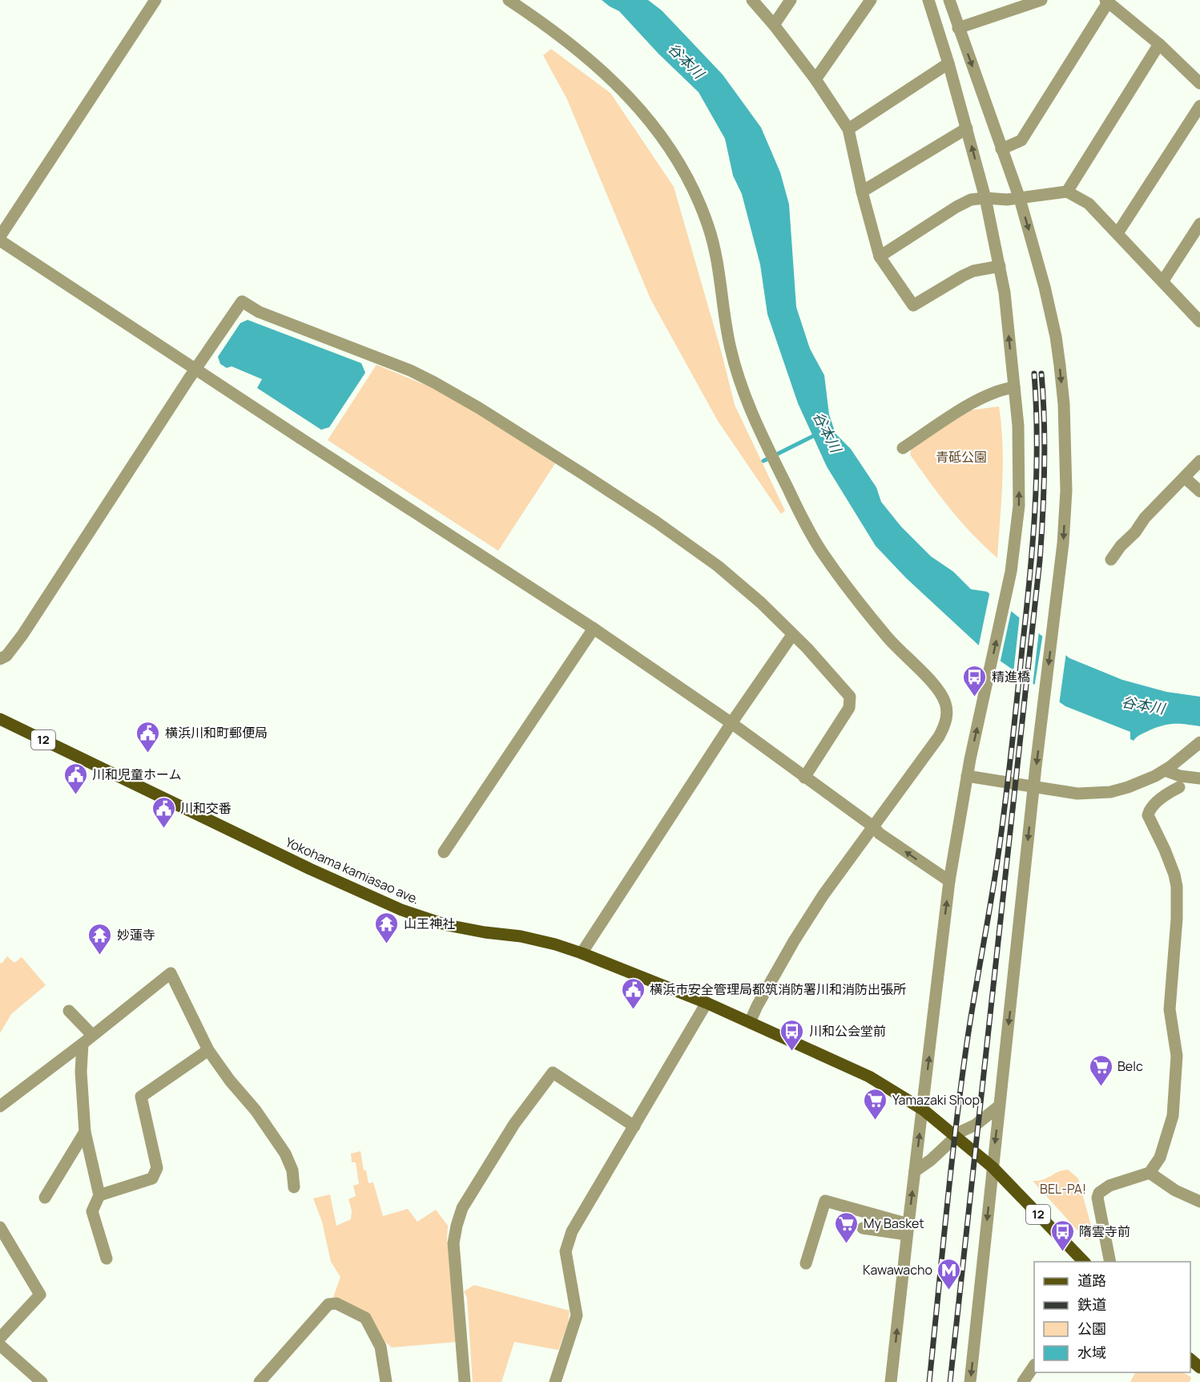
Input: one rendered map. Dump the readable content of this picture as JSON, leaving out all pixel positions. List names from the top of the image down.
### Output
{
  "streets": {
    "main road": ["12", "Yokohama kamiasao ave."]
  },
  "water": ["谷本川"],
  "parks": ["青砥公園", "BEL-PA!"],
  "places": {
    "bus stop": ["精進橋", "川和公会堂前", "隋雲寺前"],
    "public building": [
      "横浜川和町郵便局",
      "川和児童ホーム",
      "川和交番",
      "横浜市安全管理局都筑消防署川和消防出張所"
    ],
    "temple": ["山王神社", "妙蓮寺"],
    "supermarket": ["Belc", "Yamazaki Shop", "My Basket"],
    "metro station": ["Kawawacho"]
  },
  "legend": [
    "道路",
    "鉄道",
    "公園",
    "水域"
  ]
}
